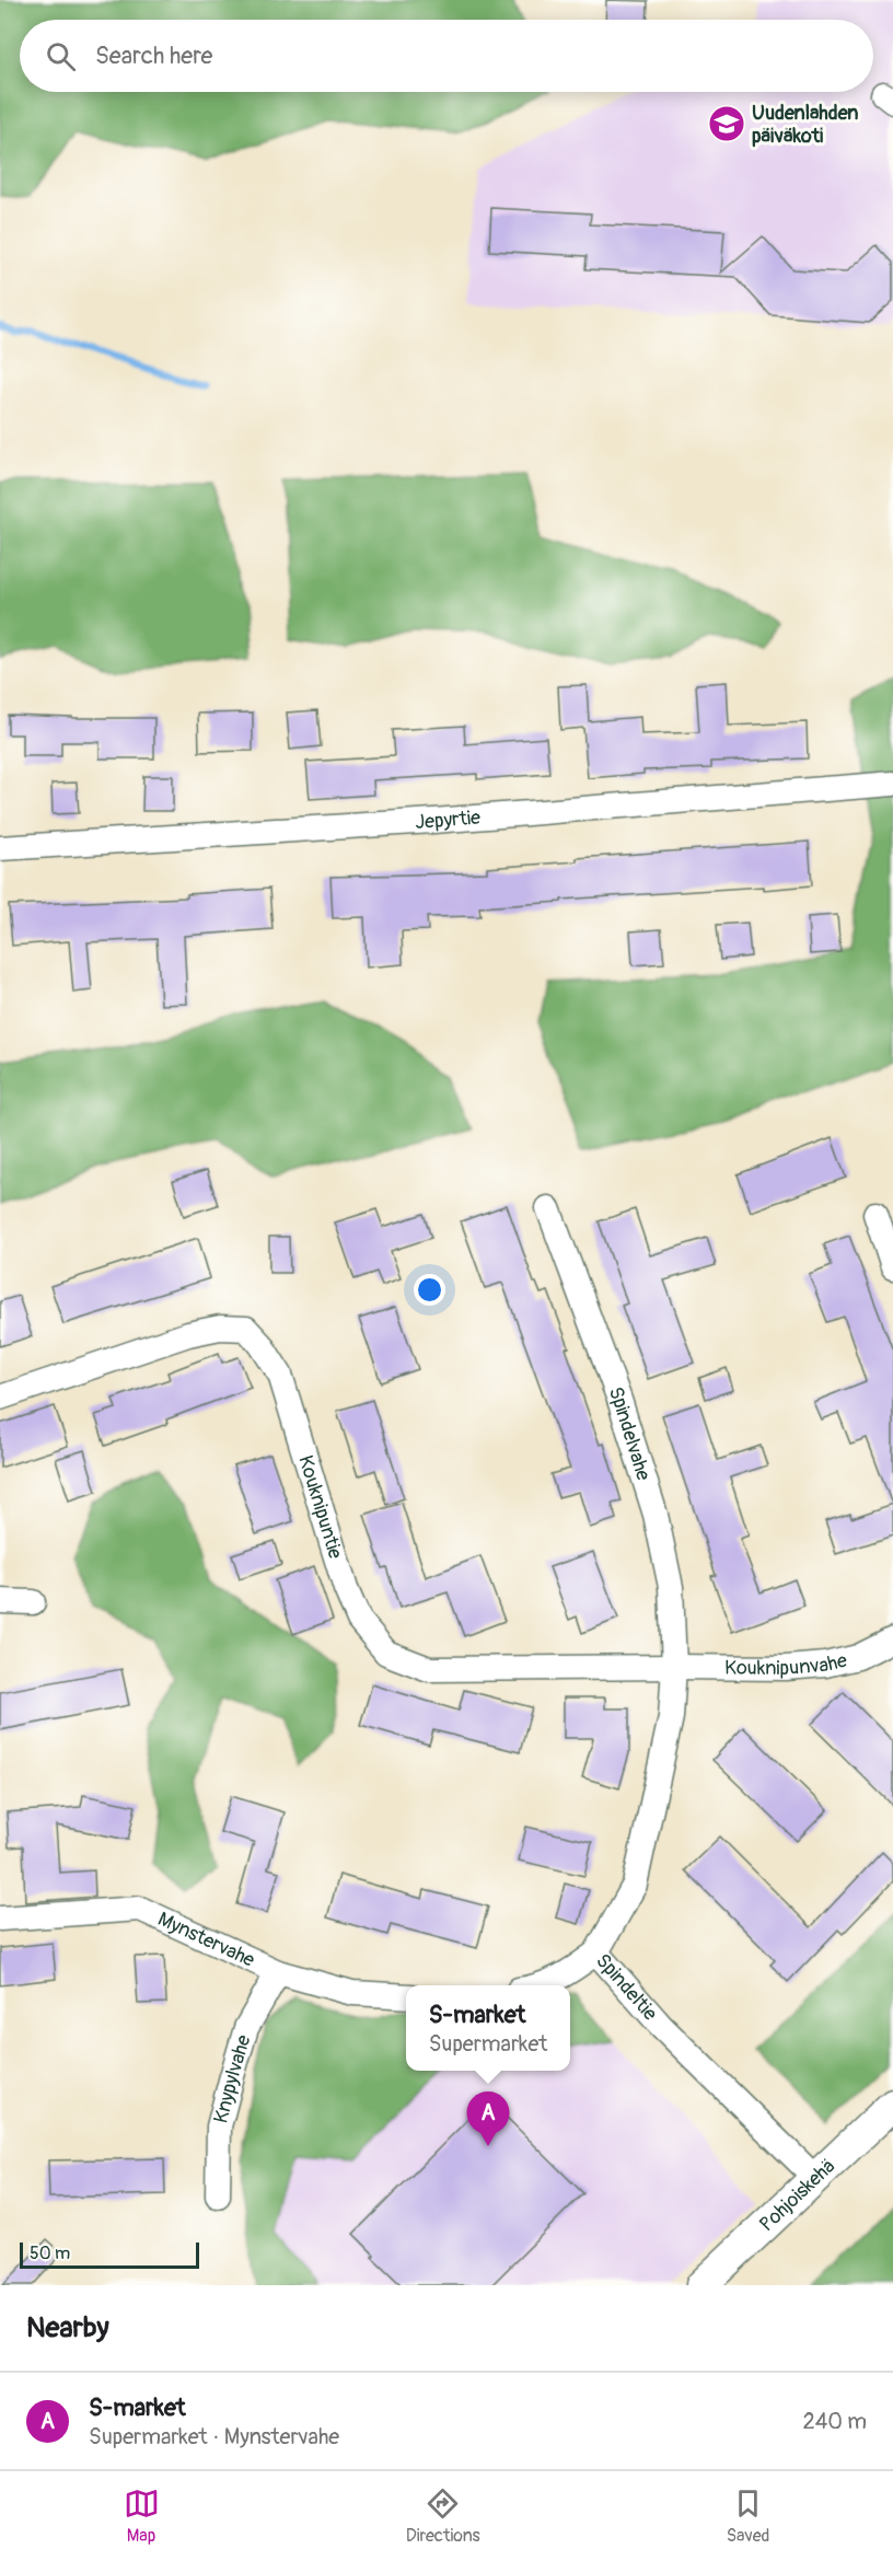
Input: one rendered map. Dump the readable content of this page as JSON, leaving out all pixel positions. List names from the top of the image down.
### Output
{
  "streets": {
    "main road": ["Pohjoiskehä"],
    "street": [
      "Jepyrtie",
      "Spindelvahe",
      "Kouknipuntie",
      "Kouknipunvahe",
      "Mynstervahe",
      "Spindeltie",
      "Knypylvahe"
    ]
  },
  "crossings": [
    ["Spindelvahe", "Kouknipuntie"],
    ["Spindelvahe", "Kouknipunvahe"],
    ["Spindelvahe", "Spindeltie"],
    ["Kouknipuntie", "Kouknipunvahe"],
    ["Kouknipuntie", "Spindeltie"],
    ["Kouknipunvahe", "Spindeltie"],
    ["Mynstervahe", "Knypylvahe"],
    ["Spindeltie", "Pohjoiskehä"]
  ],
  "places": {
    "school or university": ["Uudenlahden päiväkoti"]
  },
  "scale_bar": "50 m",
  "page": {
    "search": "Search here",
    "popup": ["S-market", "Supermarket"],
    "pins": "A",
    "scale": "50 m",
    "heading": "Nearby",
    "list": [
      {
        "mark": "A",
        "name": "S-market",
        "note": "Supermarket · Mynstervahe",
        "value": "240 m"
      }
    ],
    "nav": ["Map", "Directions", "Saved"]
  }
}
